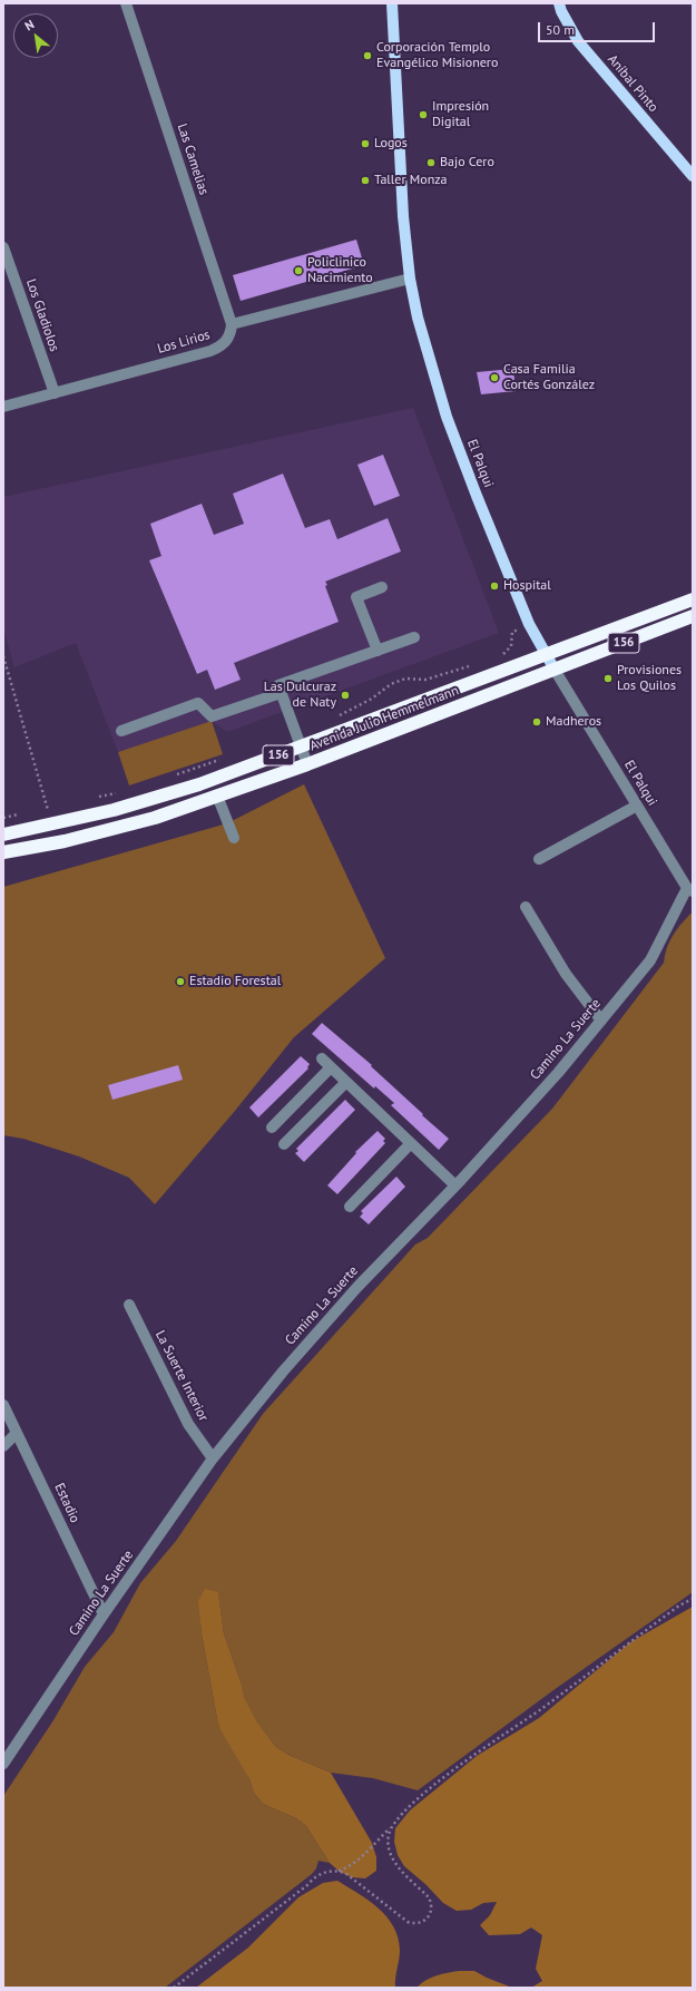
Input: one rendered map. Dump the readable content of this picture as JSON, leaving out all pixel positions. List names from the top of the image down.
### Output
{
  "streets": {
    "highway": ["156", "Avenida Julio Hemmelmann"],
    "main road": ["Aníbal Pinto", "El Palqui"],
    "street": [
      "Las Camelias",
      "Los Gladiolos",
      "Los Lirios",
      "Camino La Suerte",
      "La Suerte Interior",
      "Estadio"
    ]
  },
  "crossings": [
    ["Las Camelias", "Los Lirios"],
    ["Los Gladiolos", "Los Lirios"],
    ["El Palqui", "Avenida Julio Hemmelmann"],
    ["El Palqui", "Camino La Suerte"],
    ["Camino La Suerte", "La Suerte Interior"],
    ["Camino La Suerte", "Estadio"]
  ],
  "places": [
    "Corporación Templo Evangélico Misionero",
    "Impresión Digital",
    "Logos",
    "Bajo Cero",
    "Taller Monza",
    "Policlinico Nacimiento",
    "Casa Familia Cortés González",
    "Hospital",
    "Provisiones Los Quilos",
    "Las Dulcuraz de Naty",
    "Madheros",
    "Estadio Forestal"
  ],
  "scale_bar": "50 m",
  "north": "top left"
}
